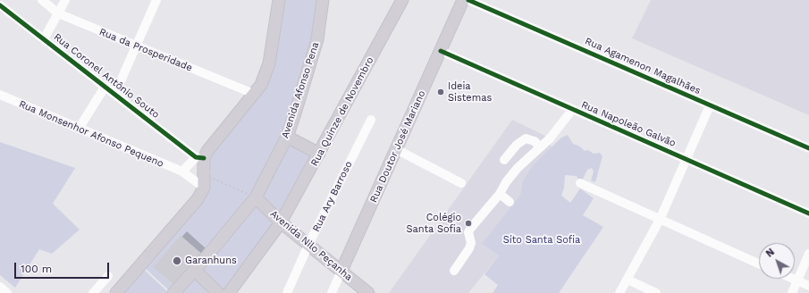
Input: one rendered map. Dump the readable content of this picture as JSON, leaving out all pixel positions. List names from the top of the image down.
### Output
{
  "streets": {
    "main road": [
      "Avenida Afonso Pena",
      "Rua Quinze de Novembro",
      "Rua Doutor José Mariano",
      "Avenida Nilo Peçanha"
    ],
    "street": [
      "Rua da Prosperidade",
      "Rua Agamenon Magalhães",
      "Rua Coronel Antônio Souto",
      "Rua Napoleão Galvão",
      "Rua Monsenhor Afonso Pequeno",
      "Rua Ary Barroso"
    ]
  },
  "crossings": [
    ["Avenida Afonso Pena", "Avenida Nilo Peçanha"],
    ["Rua Quinze de Novembro", "Avenida Nilo Peçanha"],
    ["Rua Napoleão Galvão", "Rua Doutor José Mariano"],
    ["Rua Doutor José Mariano", "Avenida Nilo Peçanha"],
    ["Rua Ary Barroso", "Avenida Nilo Peçanha"]
  ],
  "parks": ["Síto Santa Sofia"],
  "places": ["Ideia Sistemas", "Colégio Santa Sofia", "Garanhuns"],
  "scale_bar": "100 m",
  "north": "top left"
}
